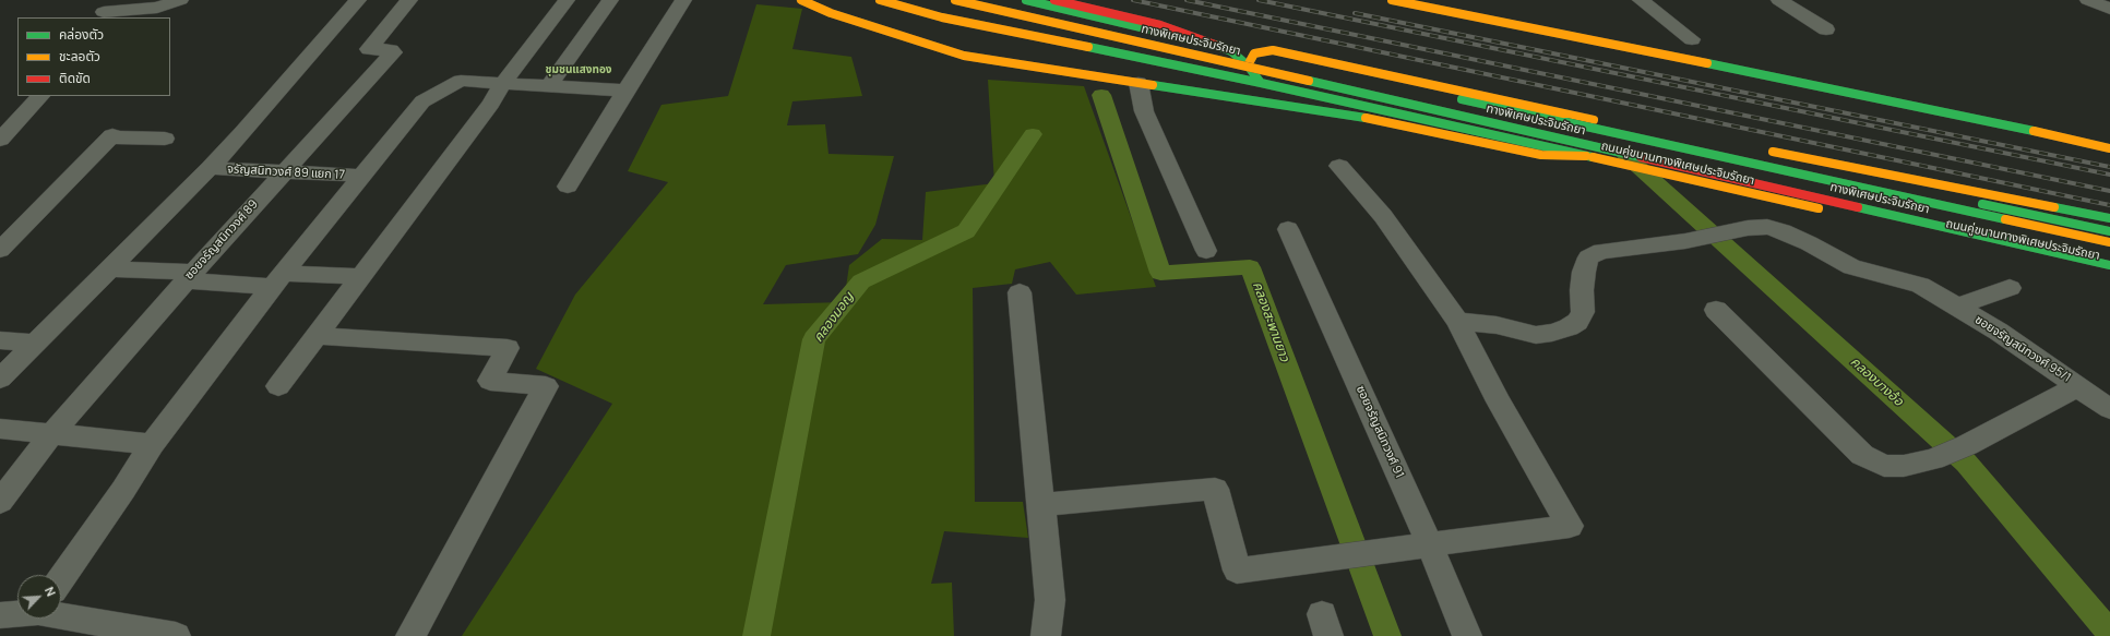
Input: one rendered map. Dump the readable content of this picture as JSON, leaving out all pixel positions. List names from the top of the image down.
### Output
{
  "streets": {
    "main road": ["ทางพิเศษประจิมรัถยา", "ถนนคู่ขนานทางพิเศษประจิมรัถยา"],
    "street": [
      "จรัญสนิทวงศ์ 89 แยก 17",
      "ซอยจรัญสนิทวงศ์ 89",
      "ซอยจรัญสนิทวงศ์ 95/1",
      "ซอยจรัญสนิทวงศ์ 91"
    ]
  },
  "crossings": [
    ["จรัญสนิทวงศ์ 89 แยก 17", "ซอยจรัญสนิทวงศ์ 89"]
  ],
  "districts": ["ชุมชนแสงทอง"],
  "water": ["คลองมอญ", "คลองสะพานยาว", "คลองบางอ้อ"],
  "legend": ["คล่องตัว", "ชะลอตัว", "ติดขัด"],
  "north": "top right"
}
